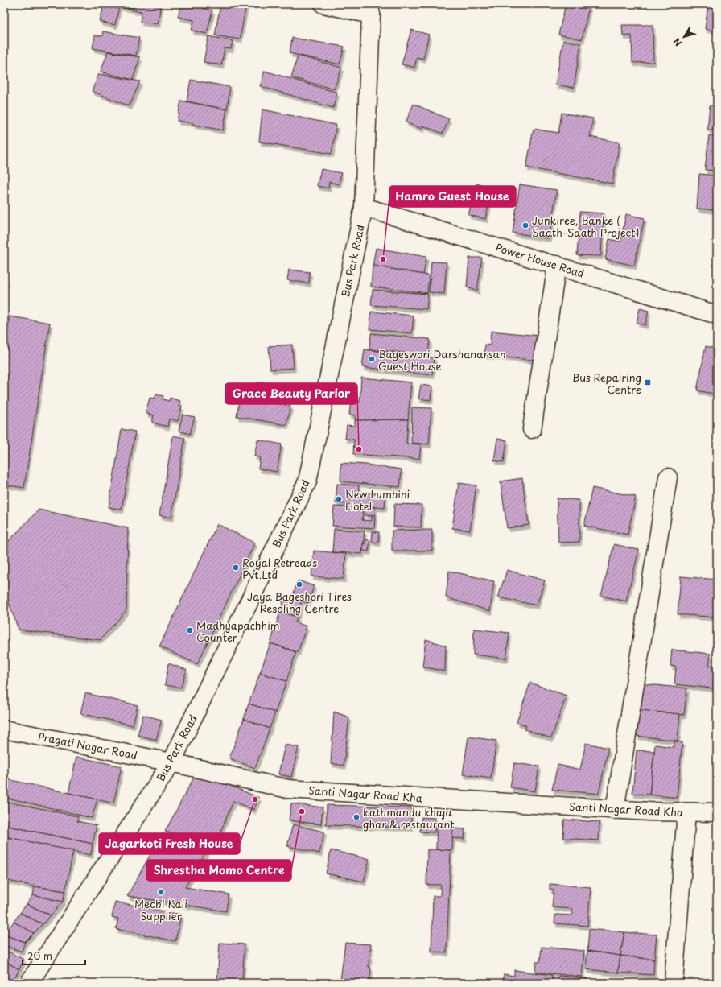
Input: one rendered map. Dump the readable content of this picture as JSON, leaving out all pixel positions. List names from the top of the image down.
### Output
{
  "streets": {
    "street": [
      "Power House Road",
      "Bus Park Road",
      "Pragati Nagar Road",
      "Santi Nagar Road Kha"
    ]
  },
  "crossings": [
    ["Power House Road", "Bus Park Road"],
    ["Bus Park Road", "Pragati Nagar Road"],
    ["Bus Park Road", "Santi Nagar Road Kha"],
    ["Pragati Nagar Road", "Santi Nagar Road Kha"]
  ],
  "places": {
    "other": [
      "Junkiree, Banke ( Saath-Saath Project)",
      "Hamro Guest House",
      "Bageswori Darshanarsan Guest House",
      "Grace Beauty Parlor",
      "New Lumbini Hotel",
      "Royal Retreads Pvt.Ltd",
      "Jaya Bageshori Tires Resoling Centre",
      "Madhyapachhim Counter",
      "Jagarkoti Fresh House",
      "Shrestha Momo Centre",
      "kathmandu khaja ghar & restaurant",
      "Mechi Kali Supplier"
    ],
    "transit": ["Bus Repairing Centre"]
  },
  "scale_bar": "20 m",
  "north": "bottom left"
}
